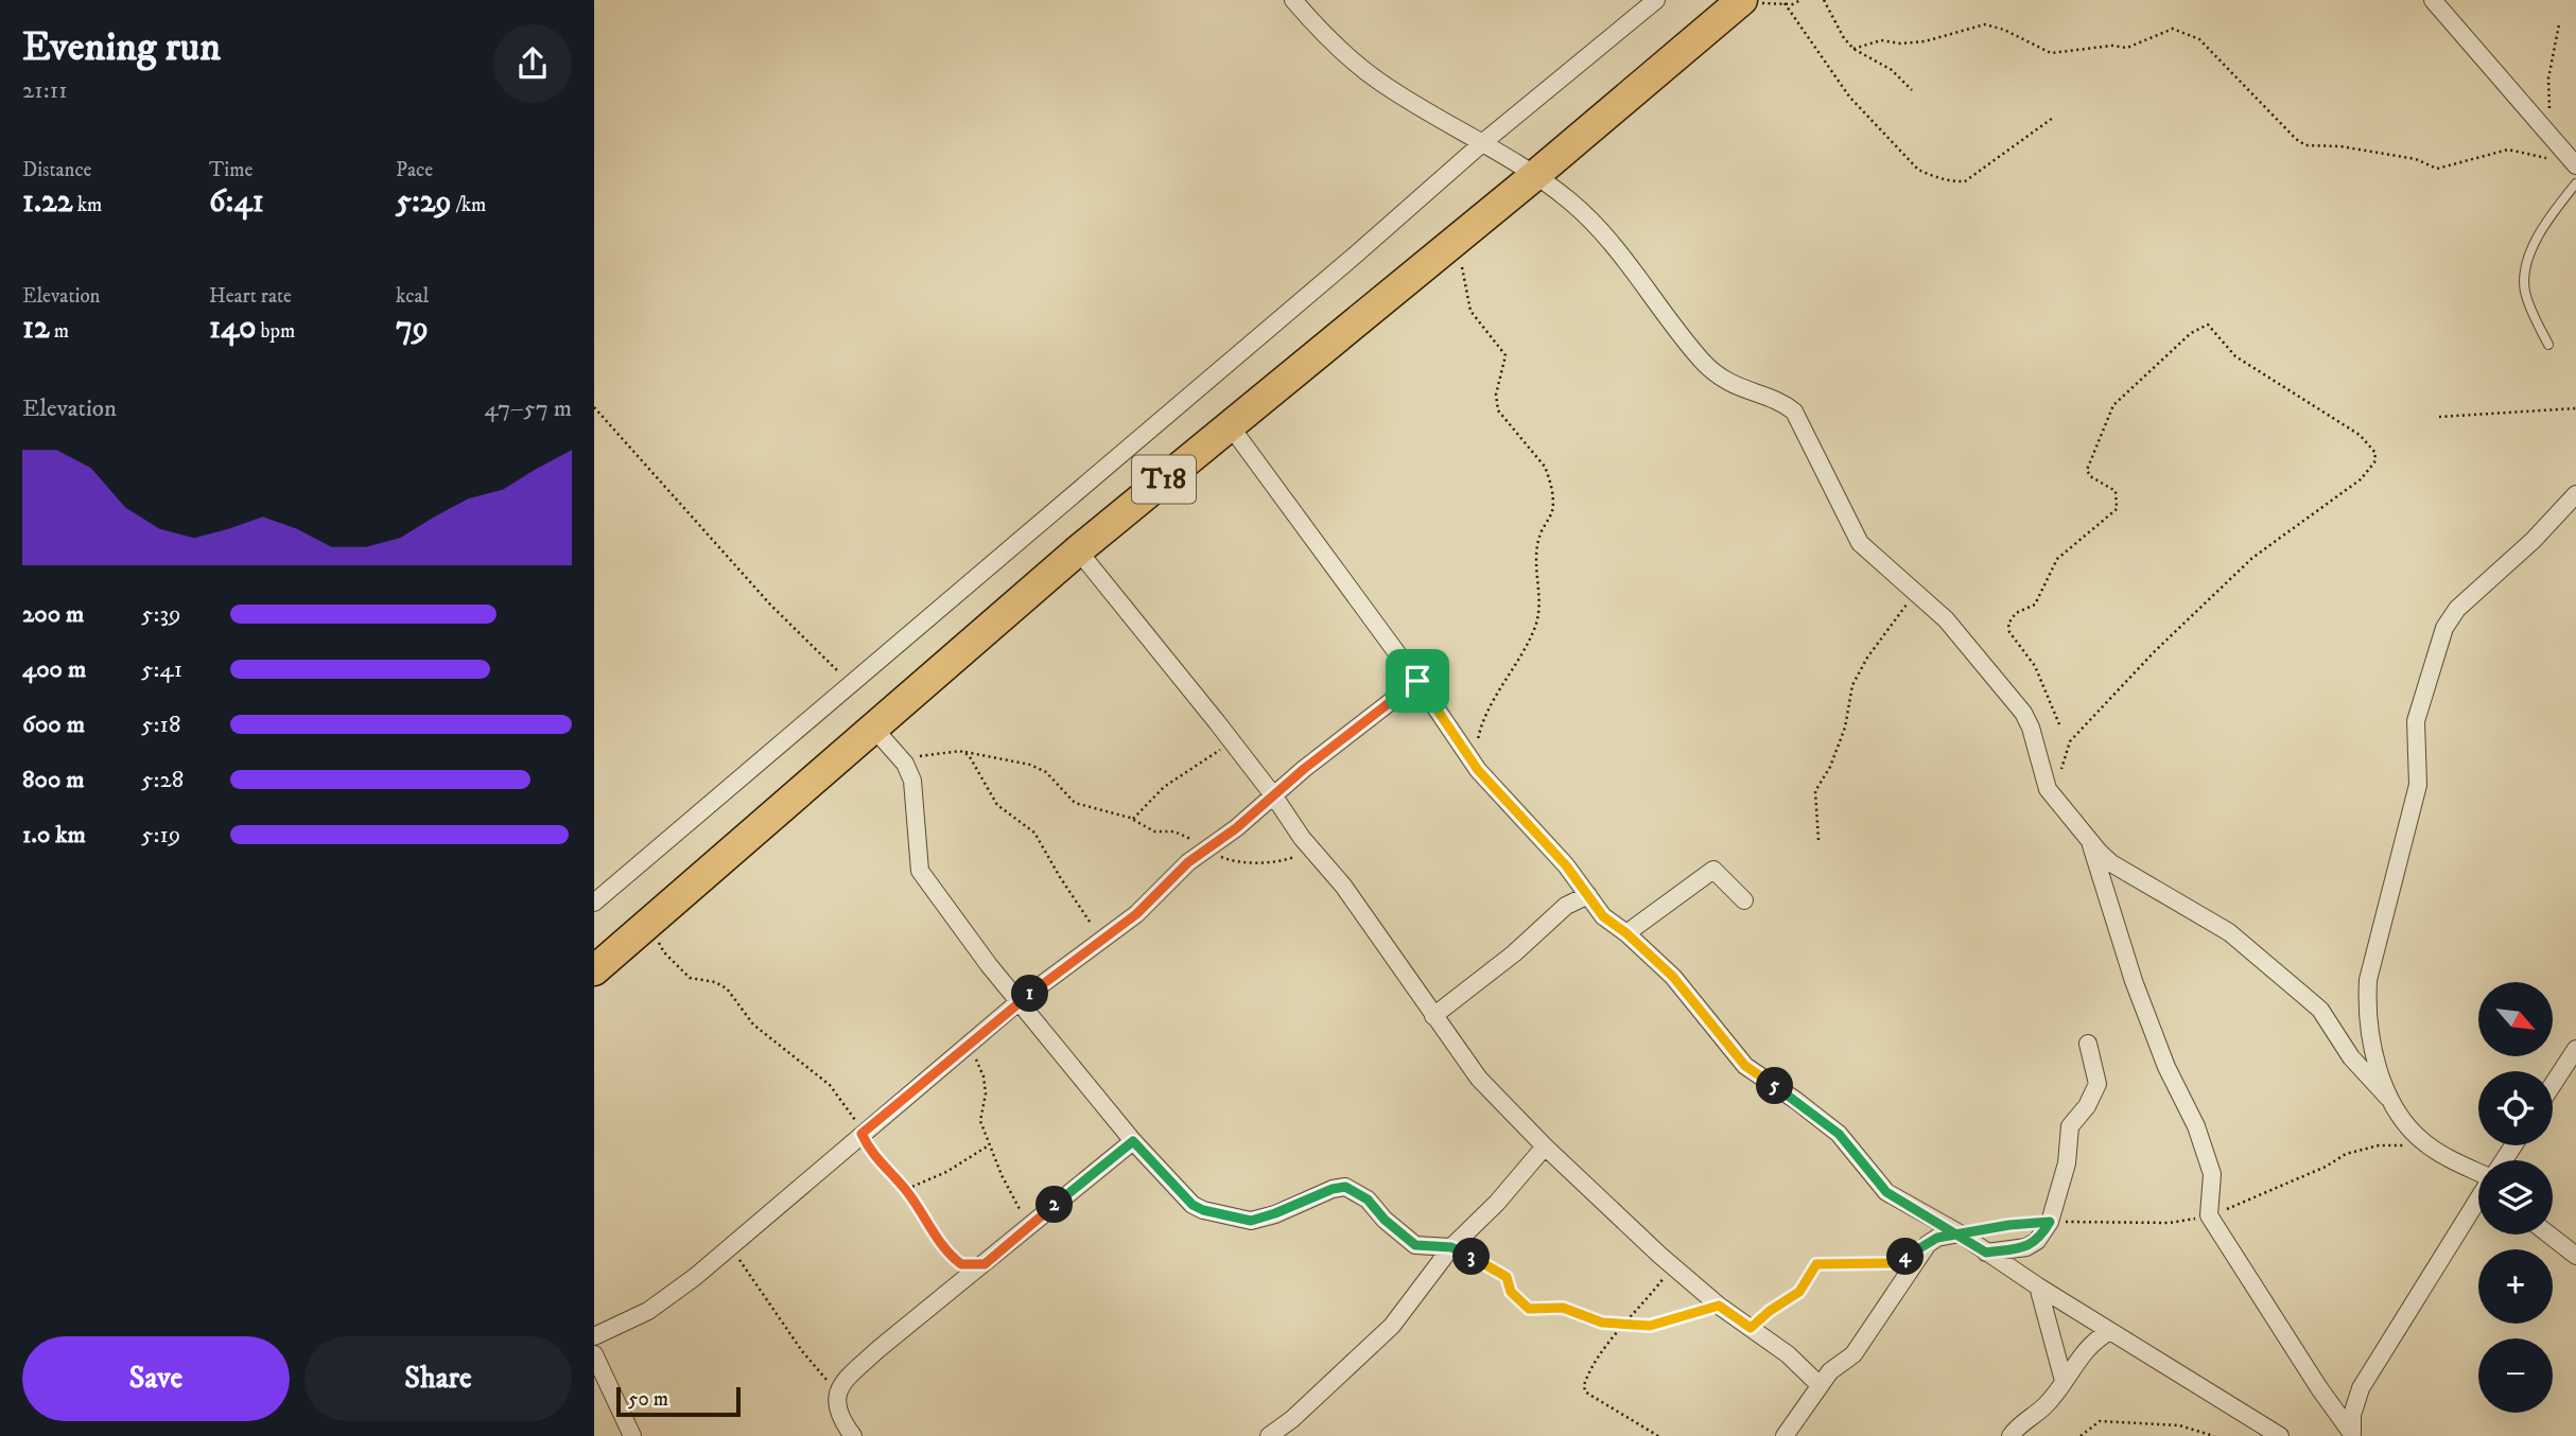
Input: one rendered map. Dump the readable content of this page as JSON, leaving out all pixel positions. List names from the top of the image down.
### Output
{
  "streets": {
    "highway": ["T18"]
  },
  "scale_bar": "50 m",
  "north": "bottom right",
  "page": {
    "heading": ["Evening run", "21:11"],
    "stats": [
      ["Distance", "1.22 km"],
      ["Time", "6:41"],
      ["Pace", "5:29 /km"],
      ["Elevation", "12 m"],
      ["Heart rate", "140 bpm"],
      ["kcal", "79"]
    ],
    "chart": ["Elevation", "47–57 m"],
    "list": [
      {
        "name": "200 m",
        "note": "5:39"
      },
      {
        "name": "400 m",
        "note": "5:41"
      },
      {
        "name": "600 m",
        "note": "5:18"
      },
      {
        "name": "800 m",
        "note": "5:28"
      },
      {
        "name": "1.0 km",
        "note": "5:19"
      }
    ],
    "pins": [
      "1",
      "5",
      "2",
      "3",
      "4"
    ],
    "map_buttons": ["+", "−"],
    "buttons": ["Save", "Share"],
    "scale": "50 m"
  }
}
